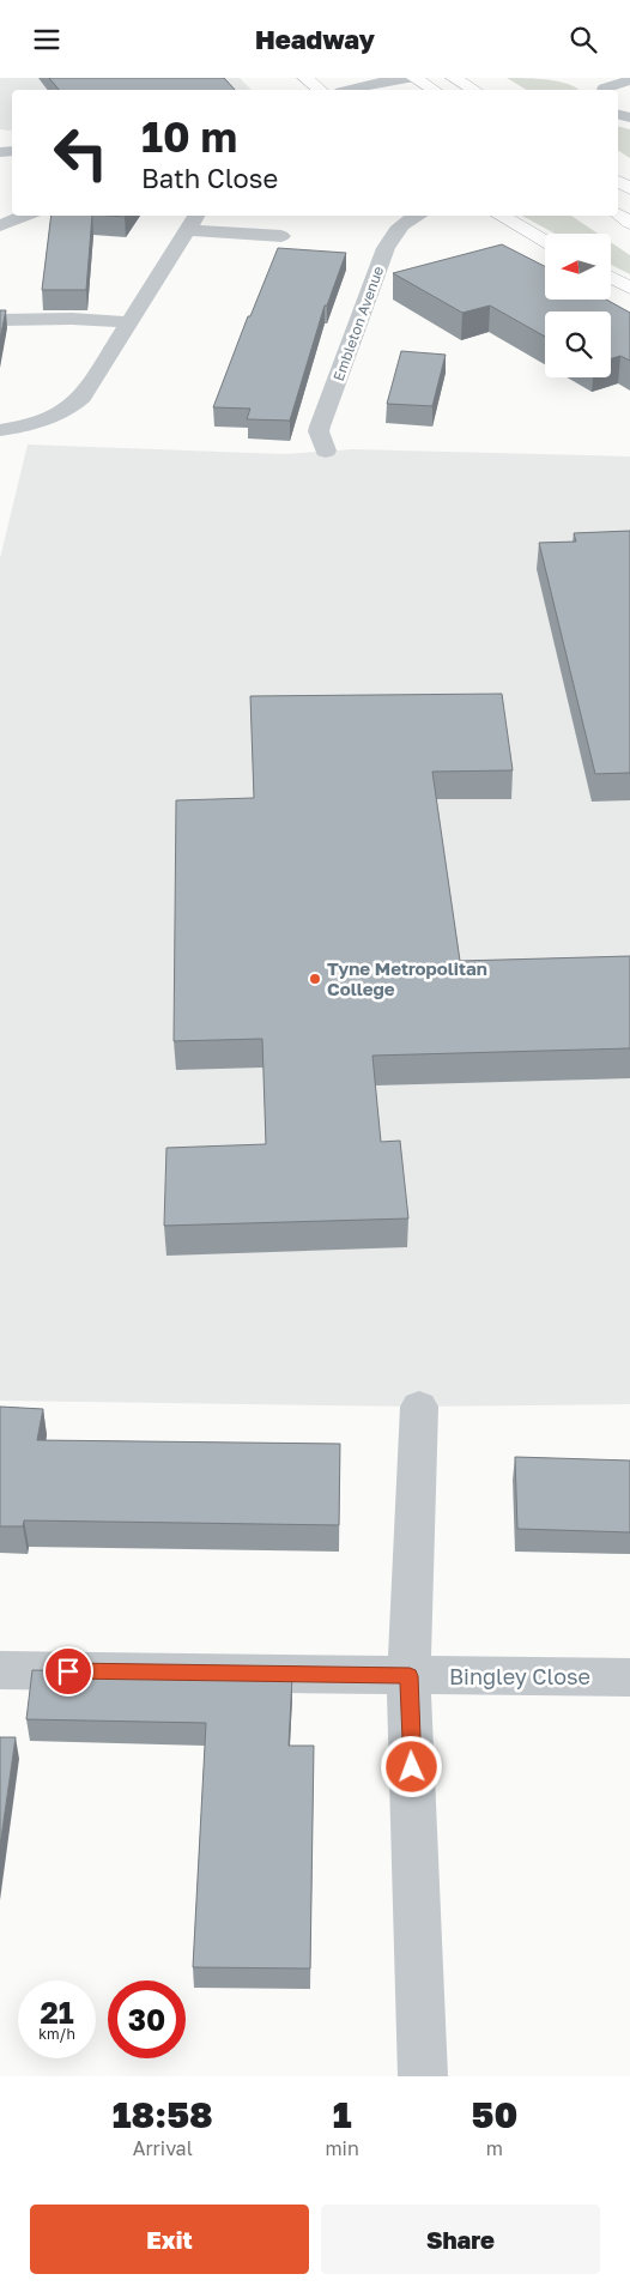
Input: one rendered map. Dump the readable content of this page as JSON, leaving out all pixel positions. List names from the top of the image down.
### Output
{
  "streets": {
    "street": ["Embleton Avenue", "Bingley Close"]
  },
  "places": ["Tyne Metropolitan College"],
  "north": "left",
  "page": {
    "header": "Headway",
    "turn": ["10 m", "Bath Close"],
    "speed": "21 km/h",
    "limit": "30",
    "eta": [
      "18:58",
      "Arrival",
      "1",
      "min",
      "50",
      "m"
    ],
    "buttons": ["Exit", "Share"]
  }
}
